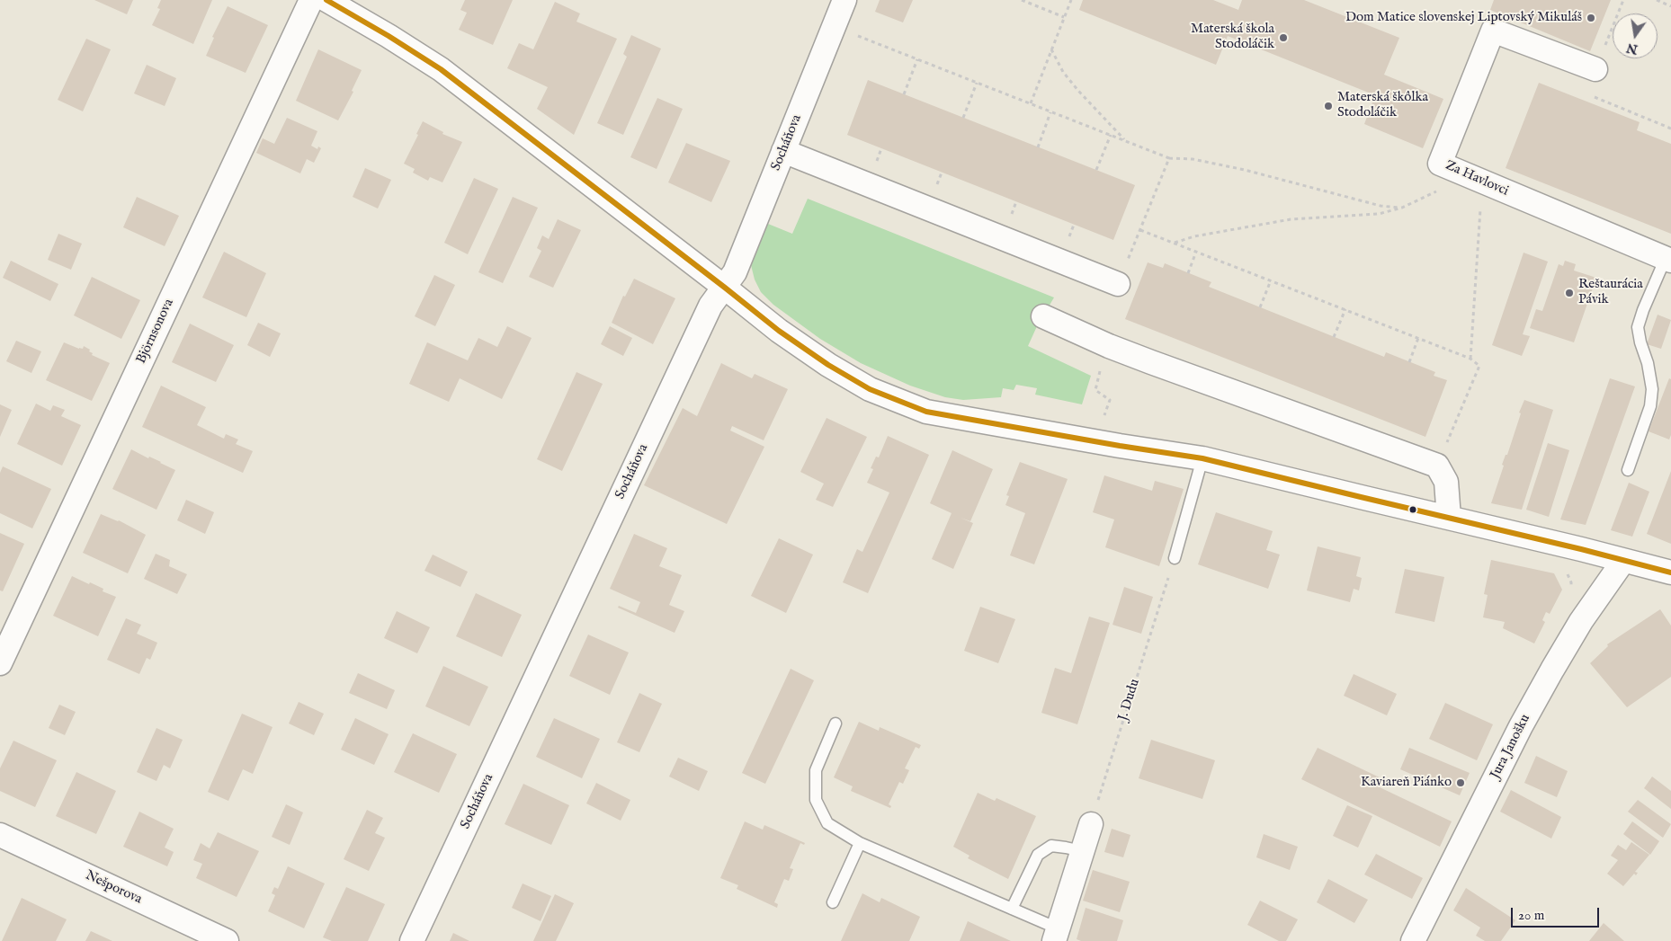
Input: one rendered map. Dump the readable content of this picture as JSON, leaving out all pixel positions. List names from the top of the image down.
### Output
{
  "streets": {
    "street": [
      "Socháňova",
      "Za Havlovci",
      "Björnsonova",
      "Jura Janošku",
      "Nešporova"
    ],
    "path": ["J. Dudu"]
  },
  "places": [
    "Dom Matice slovenskej Liptovský Mikuláš",
    "Materská škola Stodoláčik",
    "Materská škôlka Stodoláčik",
    "Reštaurácia Pávik",
    "Kaviareň Piánko"
  ],
  "scale_bar": "20 m",
  "north": "bottom"
}
